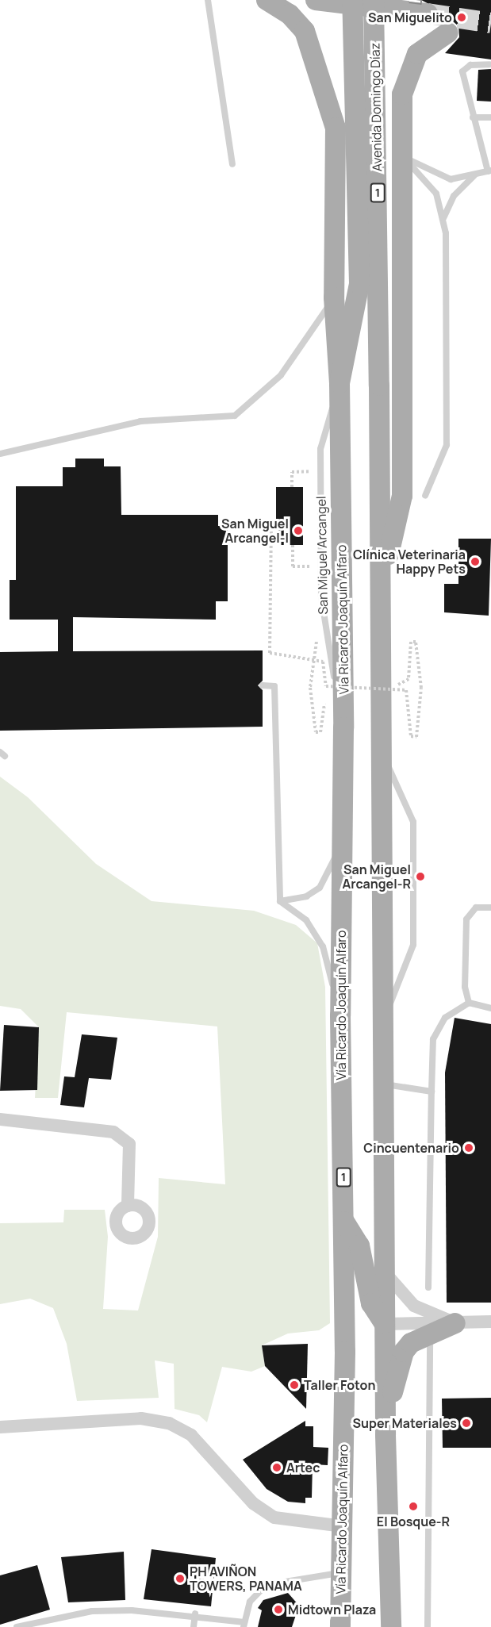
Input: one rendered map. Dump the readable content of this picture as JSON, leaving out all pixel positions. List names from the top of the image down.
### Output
{
  "streets": {
    "main road": ["Avenida Domingo Díaz", "1", "Vía Ricardo Joaquín Alfaro"],
    "lane": ["San Miguel Arcangel"]
  },
  "crossings": [
    ["Avenida Domingo Díaz", "1"],
    ["Avenida Domingo Díaz", "San Miguel Arcangel"],
    ["Avenida Domingo Díaz", "Vía Ricardo Joaquín Alfaro"],
    ["San Miguel Arcangel", "Vía Ricardo Joaquín Alfaro"]
  ],
  "places": [
    "San Miguelito",
    "San Miguel Arcangel-I",
    "Clínica Veterinaria Happy Pets",
    "San Miguel Arcangel-R",
    "Cincuentenario",
    "Taller Foton",
    "Super Materiales",
    "Artec",
    "El Bosque-R",
    "PH AVIÑON TOWERS, PANAMA",
    "Midtown Plaza"
  ]
}
